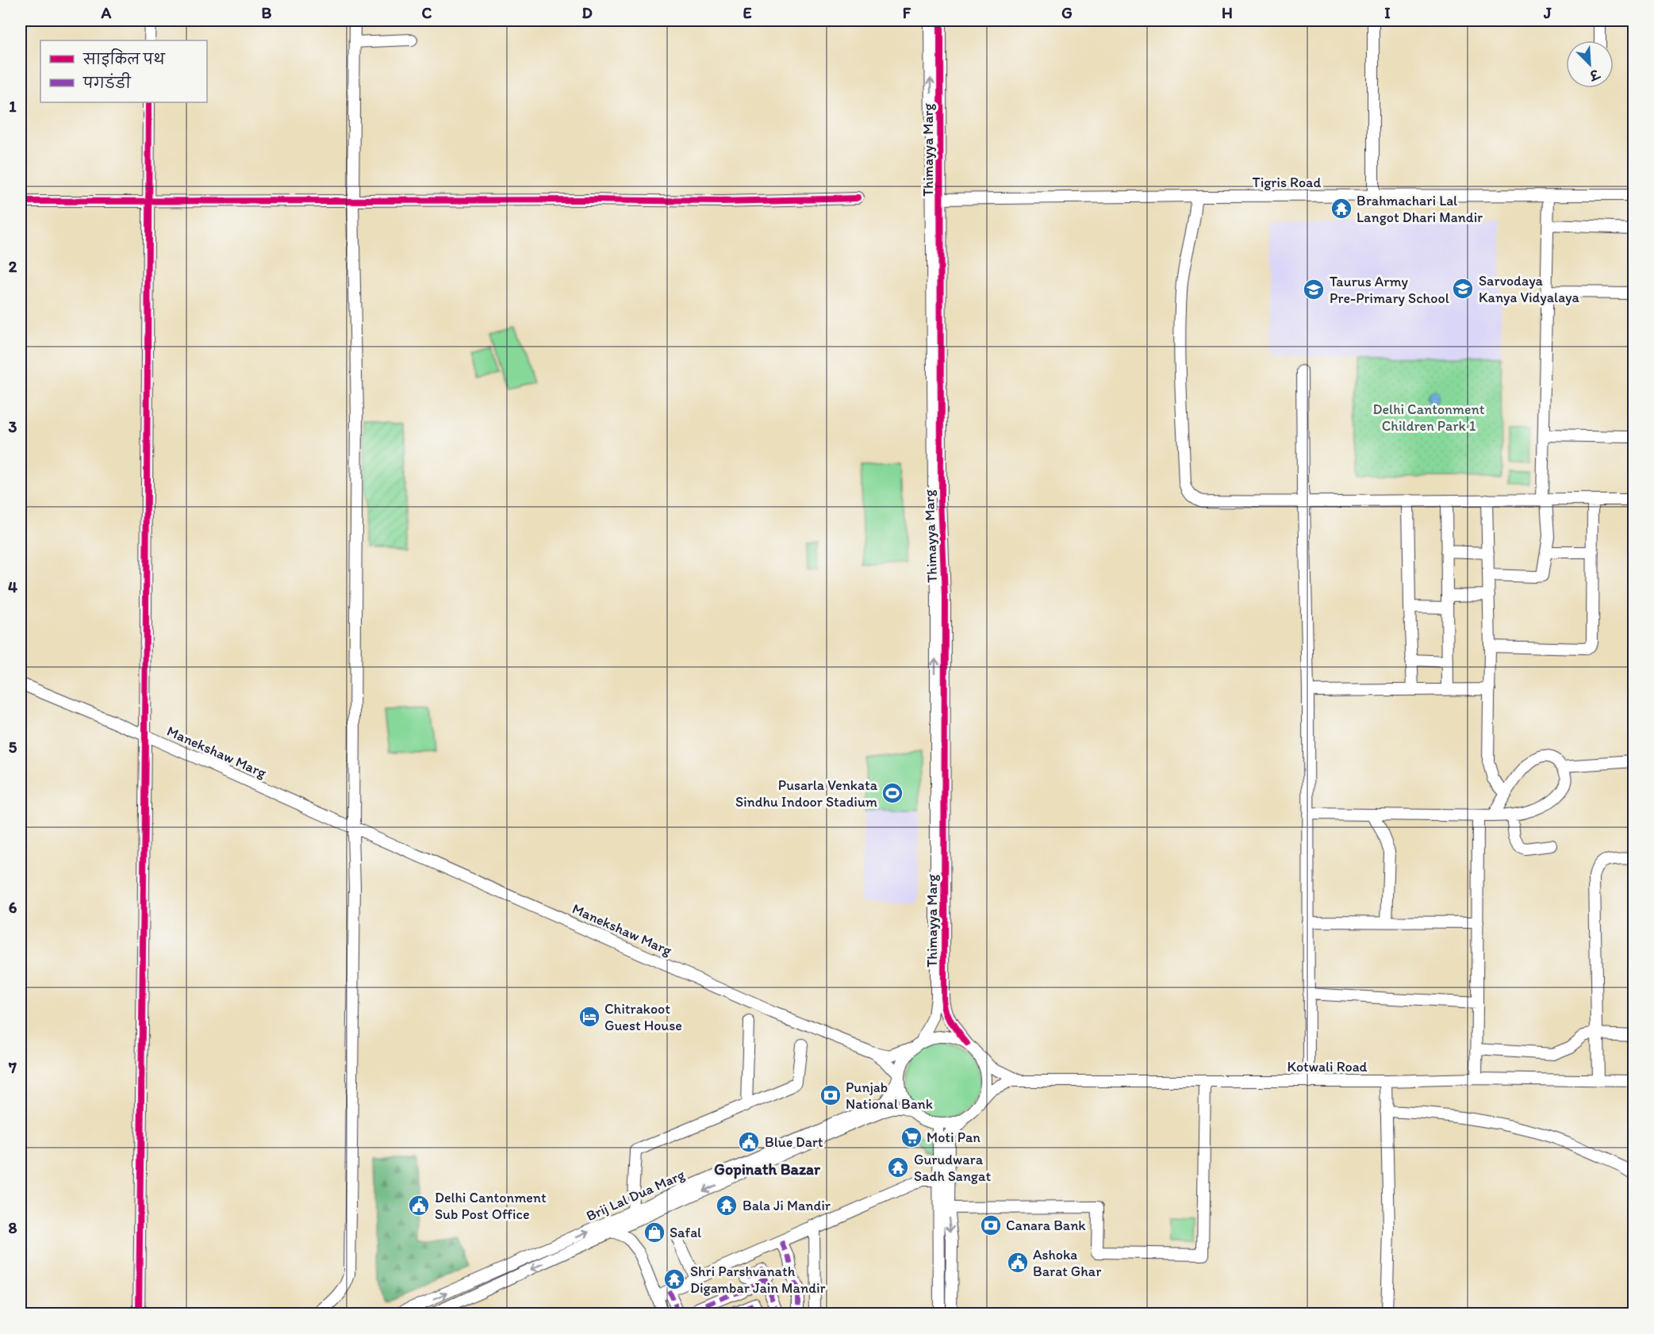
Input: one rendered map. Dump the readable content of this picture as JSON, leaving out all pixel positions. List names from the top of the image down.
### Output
{
  "streets": {
    "street": [
      "Thimayya Marg",
      "Tigris Road",
      "Manekshaw Marg",
      "Kotwali Road",
      "Brij Lal Dua Marg"
    ]
  },
  "crossings": [
    ["Thimayya Marg", "Tigris Road"],
    ["Thimayya Marg", "Manekshaw Marg"],
    ["Thimayya Marg", "Kotwali Road"],
    ["Manekshaw Marg", "Kotwali Road"]
  ],
  "districts": ["Gopinath Bazar"],
  "parks": ["Delhi Cantonment Children Park 1"],
  "places": {
    "temple": [
      "Brahmachari Lal Langot Dhari Mandir",
      "Gurudwara Sadh Sangat",
      "Bala Ji Mandir",
      "Shri Parshvanath Digambar Jain Mandir"
    ],
    "school or university": ["Sarvodaya Kanya Vidyalaya", "Taurus Army Pre-Primary School"],
    "sports": ["Pusarla Venkata Sindhu Indoor Stadium"],
    "hotel": ["Chitrakoot Guest House"],
    "bank": ["Punjab National Bank", "Canara Bank"],
    "supermarket": ["Moti Pan"],
    "public building": ["Blue Dart", "Delhi Cantonment Sub Post Office", "Ashoka Barat Ghar"],
    "shop": ["Safal"]
  },
  "legend": ["साइकिल पथ", "पगडंडी"],
  "north": "bottom right",
  "grid": {
    "columns": [
      "A",
      "B",
      "C",
      "D",
      "E",
      "F",
      "G",
      "H",
      "I",
      "J"
    ],
    "rows": [
      "1",
      "2",
      "3",
      "4",
      "5",
      "6",
      "7",
      "8"
    ]
  }
}
